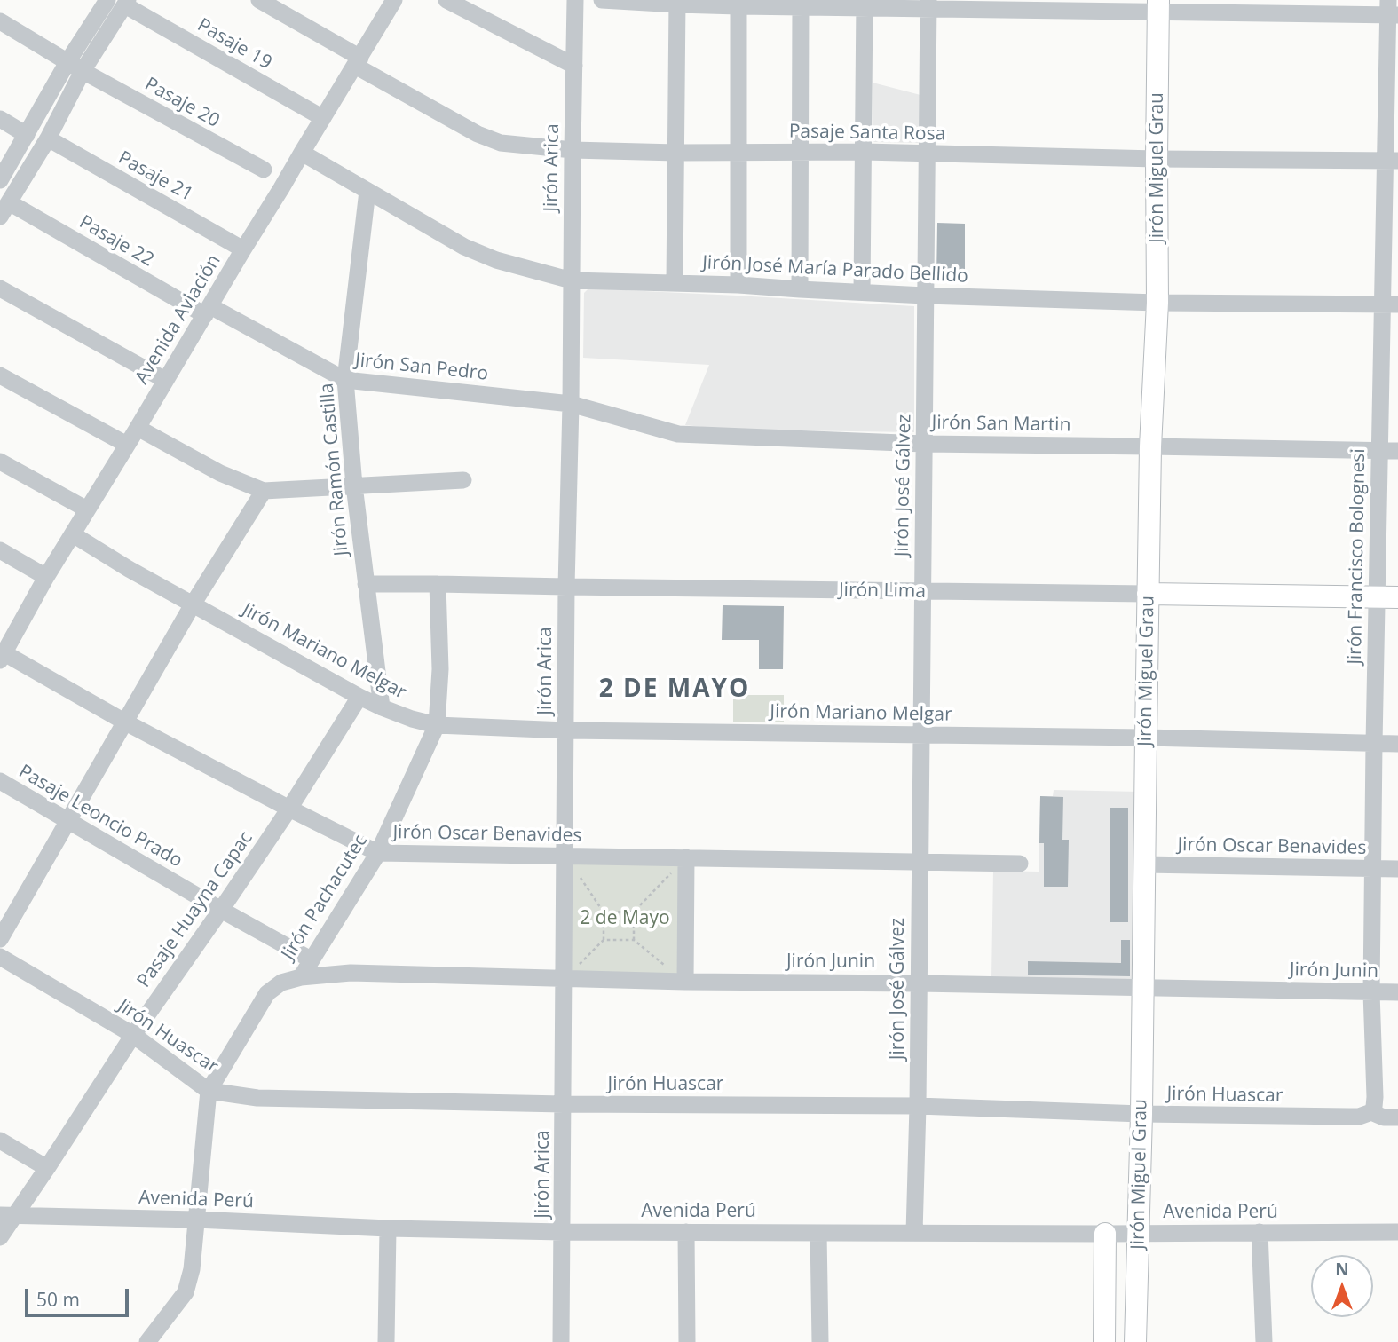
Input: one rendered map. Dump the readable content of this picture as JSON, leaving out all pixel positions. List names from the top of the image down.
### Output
{
  "streets": {
    "main road": ["Jirón Miguel Grau", "Jirón Lima"],
    "street": [
      "Pasaje 19",
      "Pasaje 20",
      "Pasaje Santa Rosa",
      "Jirón Arica",
      "Pasaje 21",
      "Pasaje 22",
      "Jirón José María Parado Bellido",
      "Avenida Aviación",
      "Jirón San Pedro",
      "Jirón San Martin",
      "Jirón Ramón Castilla",
      "Jirón José Gálvez",
      "Jirón Francisco Bolognesi",
      "Jirón Mariano Melgar",
      "Pasaje Leoncio Prado",
      "Jirón Oscar Benavides",
      "Jirón Pachacutec",
      "Pasaje Huayna Capac",
      "Jirón Junin",
      "Jirón Huascar",
      "Avenida Perú"
    ]
  },
  "crossings": [
    ["Pasaje 19", "Avenida Aviación"],
    ["Pasaje Santa Rosa", "Jirón Arica"],
    ["Pasaje Santa Rosa", "Jirón Miguel Grau"],
    ["Pasaje Santa Rosa", "Avenida Aviación"],
    ["Pasaje Santa Rosa", "Jirón José Gálvez"],
    ["Pasaje Santa Rosa", "Jirón Francisco Bolognesi"],
    ["Jirón Arica", "Jirón José María Parado Bellido"],
    ["Jirón Arica", "Jirón San Pedro"],
    ["Jirón Arica", "Jirón San Martin"],
    ["Jirón Arica", "Jirón Lima"],
    ["Jirón Arica", "Jirón Mariano Melgar"],
    ["Jirón Arica", "Jirón Oscar Benavides"],
    ["Jirón Arica", "Jirón Junin"],
    ["Jirón Arica", "Jirón Huascar"],
    ["Jirón Arica", "Avenida Perú"],
    ["Jirón Miguel Grau", "Jirón José María Parado Bellido"],
    ["Jirón Miguel Grau", "Jirón San Martin"],
    ["Jirón Miguel Grau", "Jirón Lima"],
    ["Jirón Miguel Grau", "Jirón Mariano Melgar"],
    ["Jirón Miguel Grau", "Jirón Oscar Benavides"],
    ["Jirón Miguel Grau", "Jirón Junin"],
    ["Jirón Miguel Grau", "Jirón Huascar"],
    ["Jirón Miguel Grau", "Avenida Perú"],
    ["Pasaje 21", "Avenida Aviación"],
    ["Pasaje 22", "Avenida Aviación"],
    ["Pasaje 22", "Jirón San Pedro"],
    ["Jirón José María Parado Bellido", "Avenida Aviación"],
    ["Jirón José María Parado Bellido", "Jirón Ramón Castilla"],
    ["Jirón José María Parado Bellido", "Jirón José Gálvez"],
    ["Jirón José María Parado Bellido", "Jirón Francisco Bolognesi"],
    ["Avenida Aviación", "Jirón San Pedro"],
    ["Avenida Aviación", "Jirón Mariano Melgar"],
    ["Avenida Aviación", "Jirón Oscar Benavides"],
    ["Jirón San Pedro", "Jirón San Martin"],
    ["Jirón San Pedro", "Jirón Ramón Castilla"],
    ["Jirón San Martin", "Jirón José Gálvez"],
    ["Jirón San Martin", "Jirón Francisco Bolognesi"],
    ["Jirón Ramón Castilla", "Jirón Lima"],
    ["Jirón Ramón Castilla", "Jirón Mariano Melgar"],
    ["Jirón José Gálvez", "Jirón Lima"],
    ["Jirón José Gálvez", "Jirón Mariano Melgar"],
    ["Jirón José Gálvez", "Jirón Oscar Benavides"],
    ["Jirón José Gálvez", "Jirón Junin"],
    ["Jirón José Gálvez", "Jirón Huascar"],
    ["Jirón José Gálvez", "Avenida Perú"],
    ["Jirón Francisco Bolognesi", "Jirón Lima"],
    ["Jirón Francisco Bolognesi", "Jirón Mariano Melgar"],
    ["Jirón Francisco Bolognesi", "Jirón Oscar Benavides"],
    ["Jirón Francisco Bolognesi", "Jirón Junin"],
    ["Jirón Francisco Bolognesi", "Jirón Huascar"],
    ["Jirón Lima", "Jirón Pachacutec"],
    ["Jirón Mariano Melgar", "Jirón Pachacutec"],
    ["Jirón Mariano Melgar", "Pasaje Huayna Capac"],
    ["Pasaje Leoncio Prado", "Jirón Pachacutec"],
    ["Pasaje Leoncio Prado", "Pasaje Huayna Capac"],
    ["Jirón Oscar Benavides", "Jirón Pachacutec"],
    ["Jirón Oscar Benavides", "Pasaje Huayna Capac"],
    ["Jirón Pachacutec", "Jirón Junin"],
    ["Jirón Pachacutec", "Jirón Huascar"],
    ["Jirón Pachacutec", "Avenida Perú"],
    ["Pasaje Huayna Capac", "Jirón Huascar"],
    ["Pasaje Huayna Capac", "Avenida Perú"]
  ],
  "districts": ["2 DE MAYO"],
  "parks": ["2 de Mayo"],
  "scale_bar": "50 m",
  "north": "top"
}
